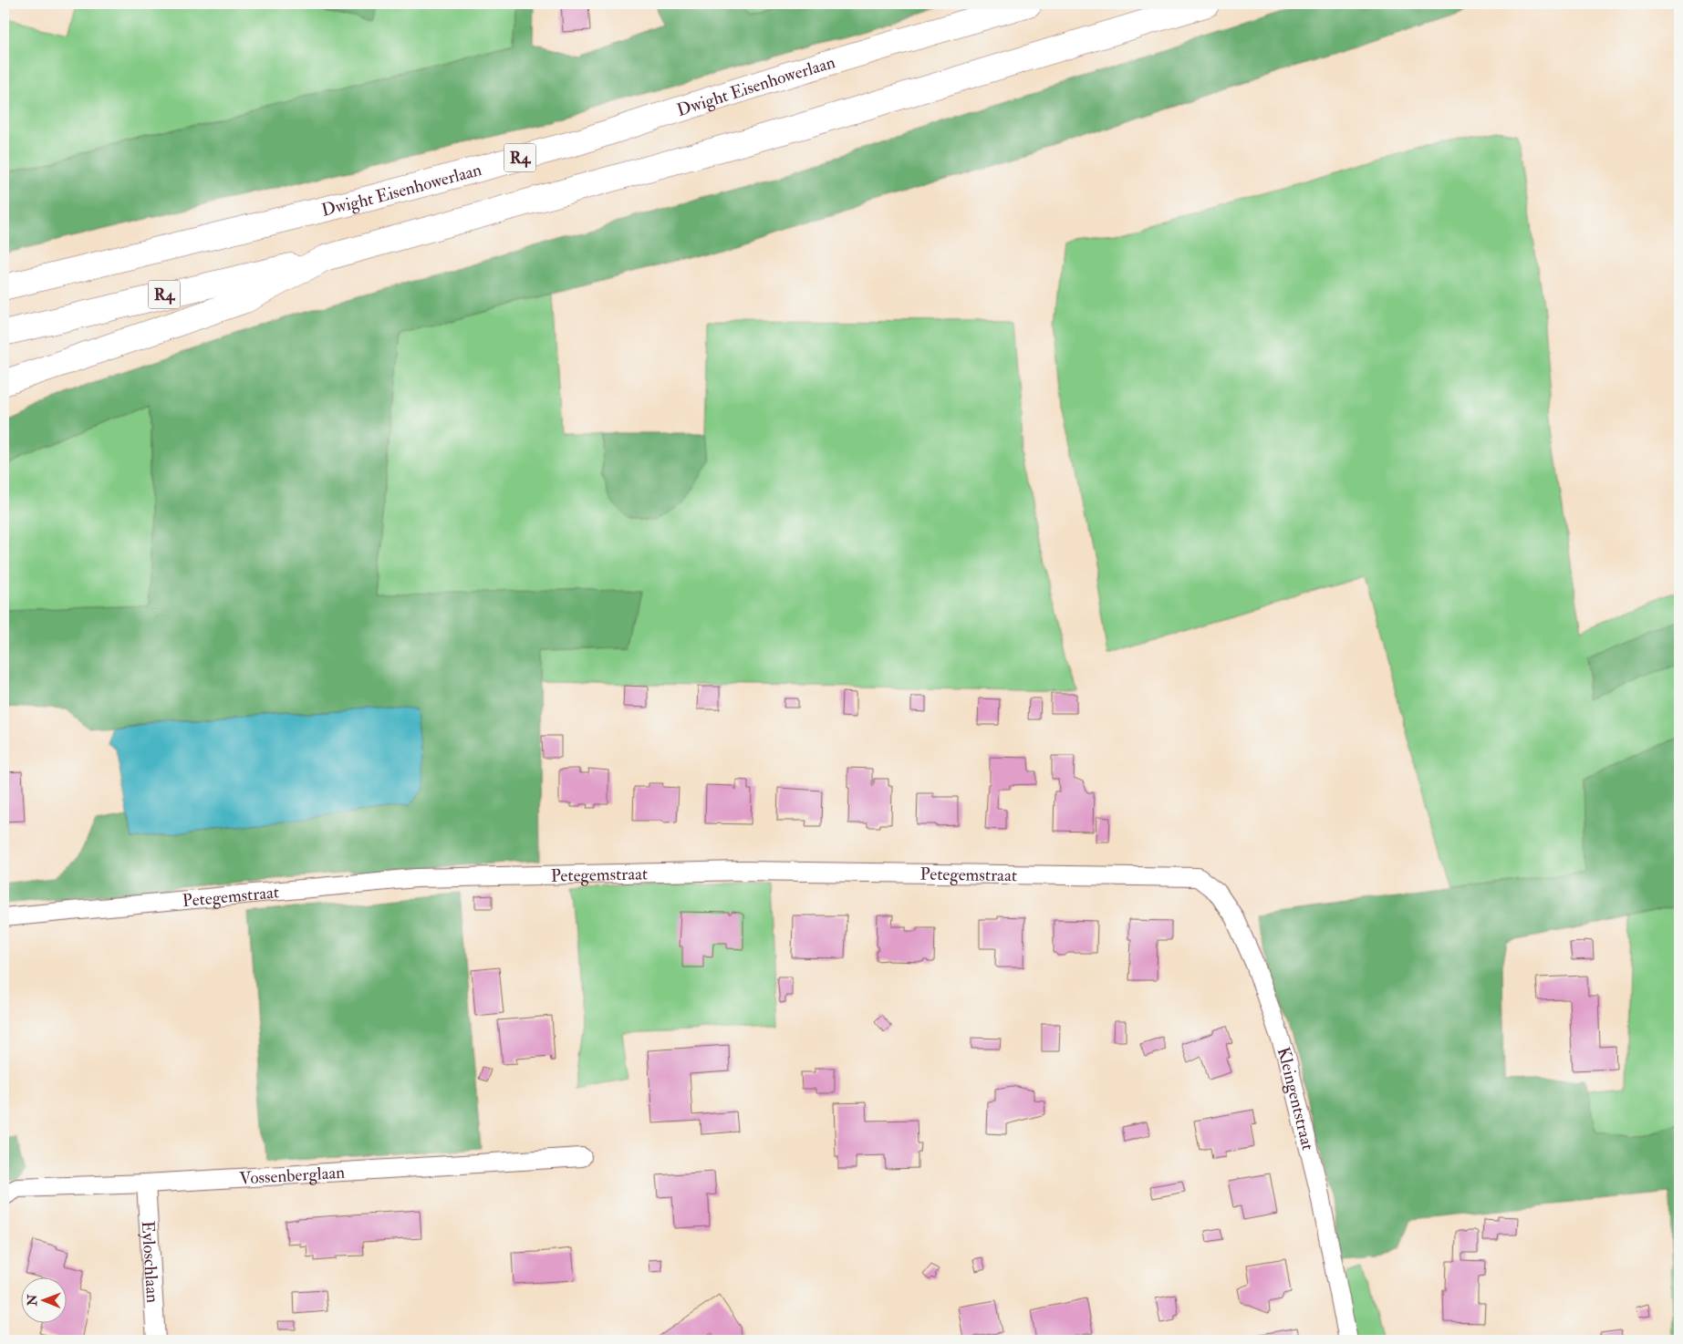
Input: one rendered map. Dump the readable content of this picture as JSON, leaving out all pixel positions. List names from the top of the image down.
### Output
{
  "streets": {
    "highway": ["Dwight Eisenhowerlaan", "R4"],
    "street": [
      "Petegemstraat",
      "Kleingentstraat",
      "Vossenberglaan",
      "Eyloschlaan"
    ]
  },
  "crossings": [
    ["Petegemstraat", "Kleingentstraat"],
    ["Vossenberglaan", "Eyloschlaan"]
  ],
  "north": "left"
}
